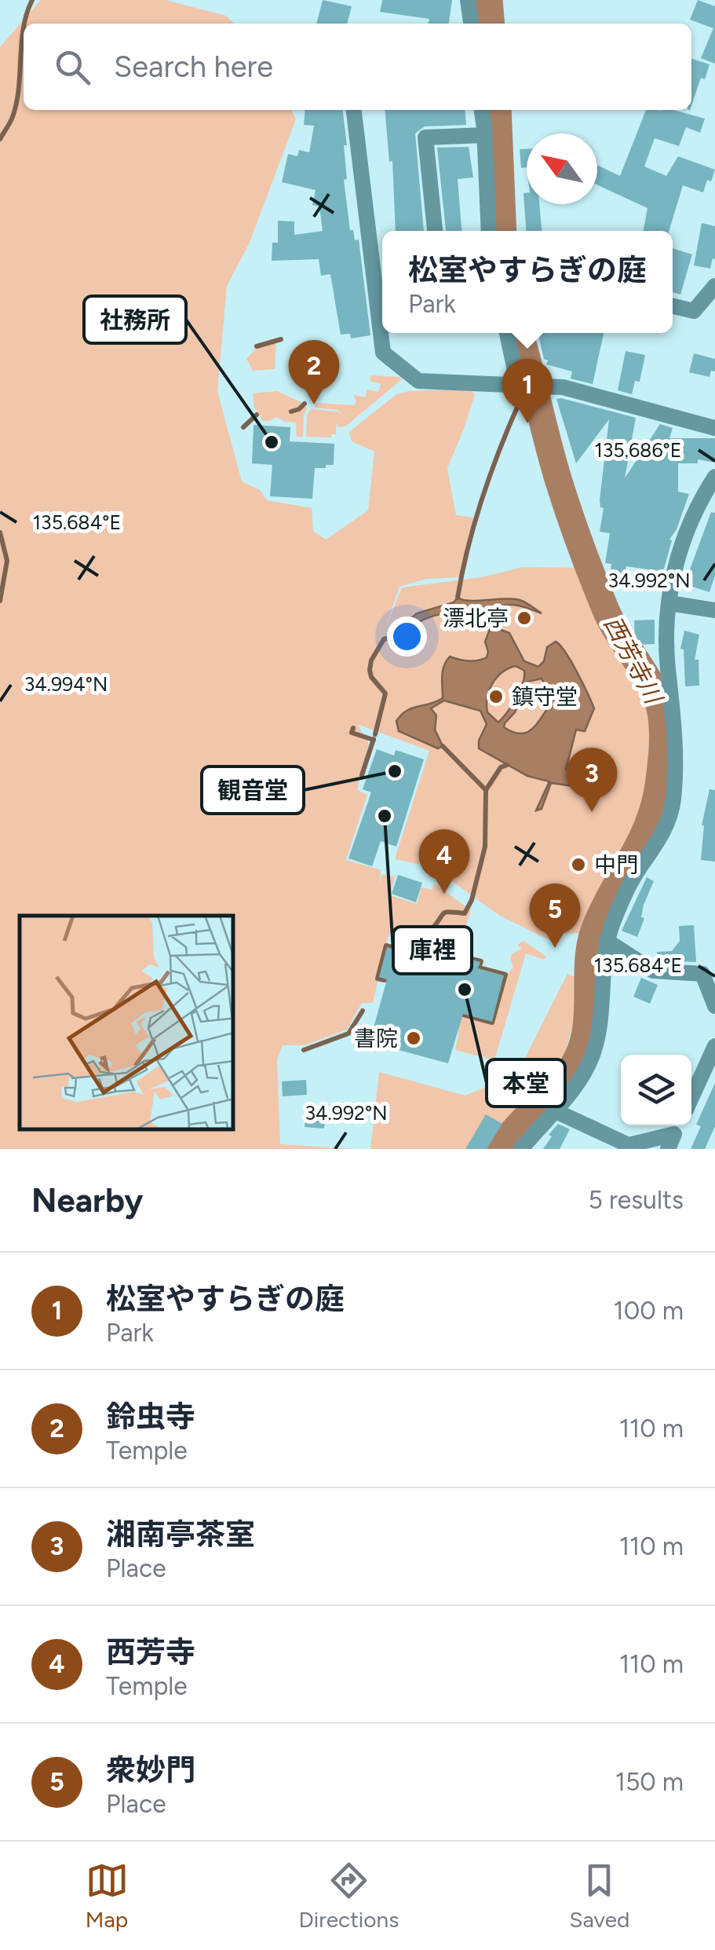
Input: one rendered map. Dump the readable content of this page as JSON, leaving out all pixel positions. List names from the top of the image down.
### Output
{
  "water": ["西芳寺川"],
  "places": [
    "社務所",
    "漂北亭",
    "鎮守堂",
    "観音堂",
    "庫裡",
    "中門",
    "本堂",
    "書院"
  ],
  "north": "top left",
  "page": {
    "search": "Search here",
    "popup": ["松室やすらぎの庭", "Park"],
    "pins": [
      "2",
      "1",
      "3",
      "4",
      "5"
    ],
    "heading": ["Nearby", "5 results"],
    "list": [
      {
        "mark": "1",
        "name": "松室やすらぎの庭",
        "note": "Park",
        "value": "100 m"
      },
      {
        "mark": "2",
        "name": "鈴虫寺",
        "note": "Temple",
        "value": "110 m"
      },
      {
        "mark": "3",
        "name": "湘南亭茶室",
        "note": "Place",
        "value": "110 m"
      },
      {
        "mark": "4",
        "name": "西芳寺",
        "note": "Temple",
        "value": "110 m"
      },
      {
        "mark": "5",
        "name": "衆妙門",
        "note": "Place",
        "value": "150 m"
      }
    ],
    "nav": ["Map", "Directions", "Saved"]
  },
  "coordinates": [
    "135.686°E",
    "135.684°E",
    "34.992°N",
    "34.994°N"
  ]
}
